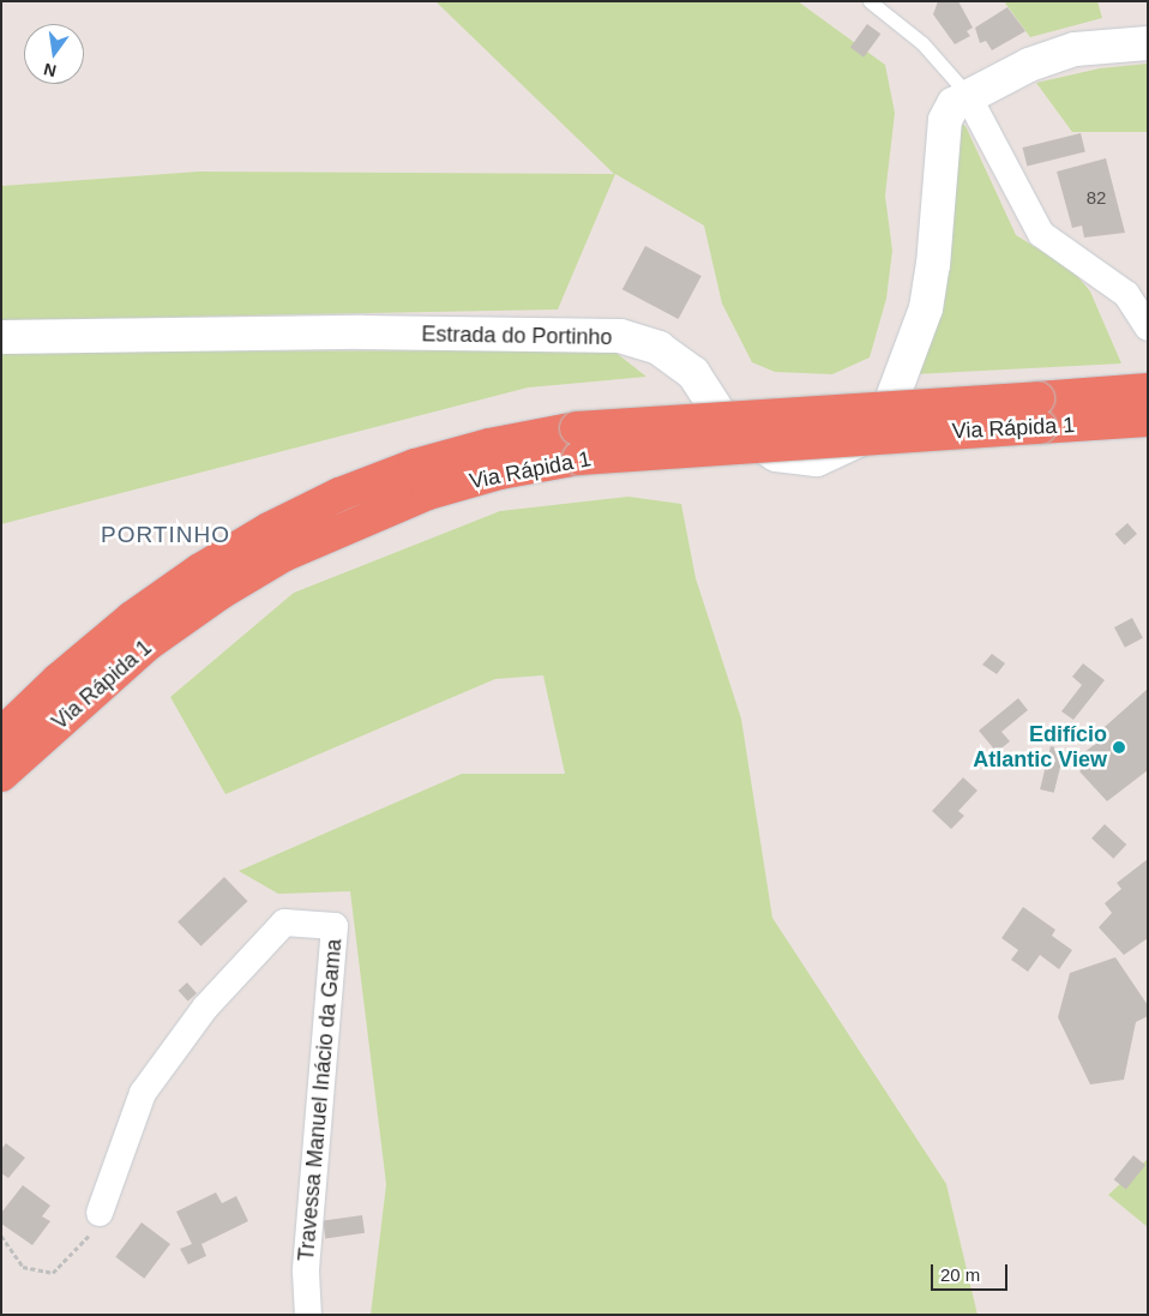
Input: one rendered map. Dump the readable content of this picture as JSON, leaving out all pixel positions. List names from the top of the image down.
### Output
{
  "streets": {
    "highway": ["Via Rápida 1"],
    "street": ["Estrada do Portinho", "Travessa Manuel Inácio da Gama"]
  },
  "districts": ["PORTINHO"],
  "places": ["Edifício Atlantic View"],
  "house_numbers": ["82"],
  "scale_bar": "20 m",
  "north": "bottom"
}
